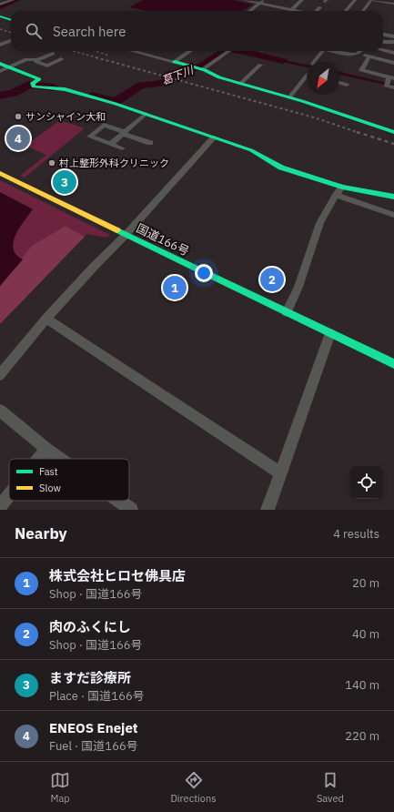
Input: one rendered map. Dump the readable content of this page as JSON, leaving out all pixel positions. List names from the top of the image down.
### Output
{
  "streets": {
    "main road": ["国道166号"]
  },
  "water": ["葛下川"],
  "places": ["サンシャイン大和", "村上整形外科クリニック"],
  "legend": ["Fast", "Slow"],
  "north": "bottom left",
  "page": {
    "search": "Search here",
    "pins": [
      "4",
      "3",
      "2",
      "1"
    ],
    "heading": ["Nearby", "4 results"],
    "list": [
      {
        "mark": "1",
        "name": "株式会社ヒロセ佛具店",
        "note": "Shop · 国道166号",
        "value": "20 m"
      },
      {
        "mark": "2",
        "name": "肉のふくにし",
        "note": "Shop · 国道166号",
        "value": "40 m"
      },
      {
        "mark": "3",
        "name": "ますだ診療所",
        "note": "Place · 国道166号",
        "value": "140 m"
      },
      {
        "mark": "4",
        "name": "ENEOS Enejet",
        "note": "Fuel · 国道166号",
        "value": "220 m"
      }
    ],
    "nav": ["Map", "Directions", "Saved"]
  }
}
